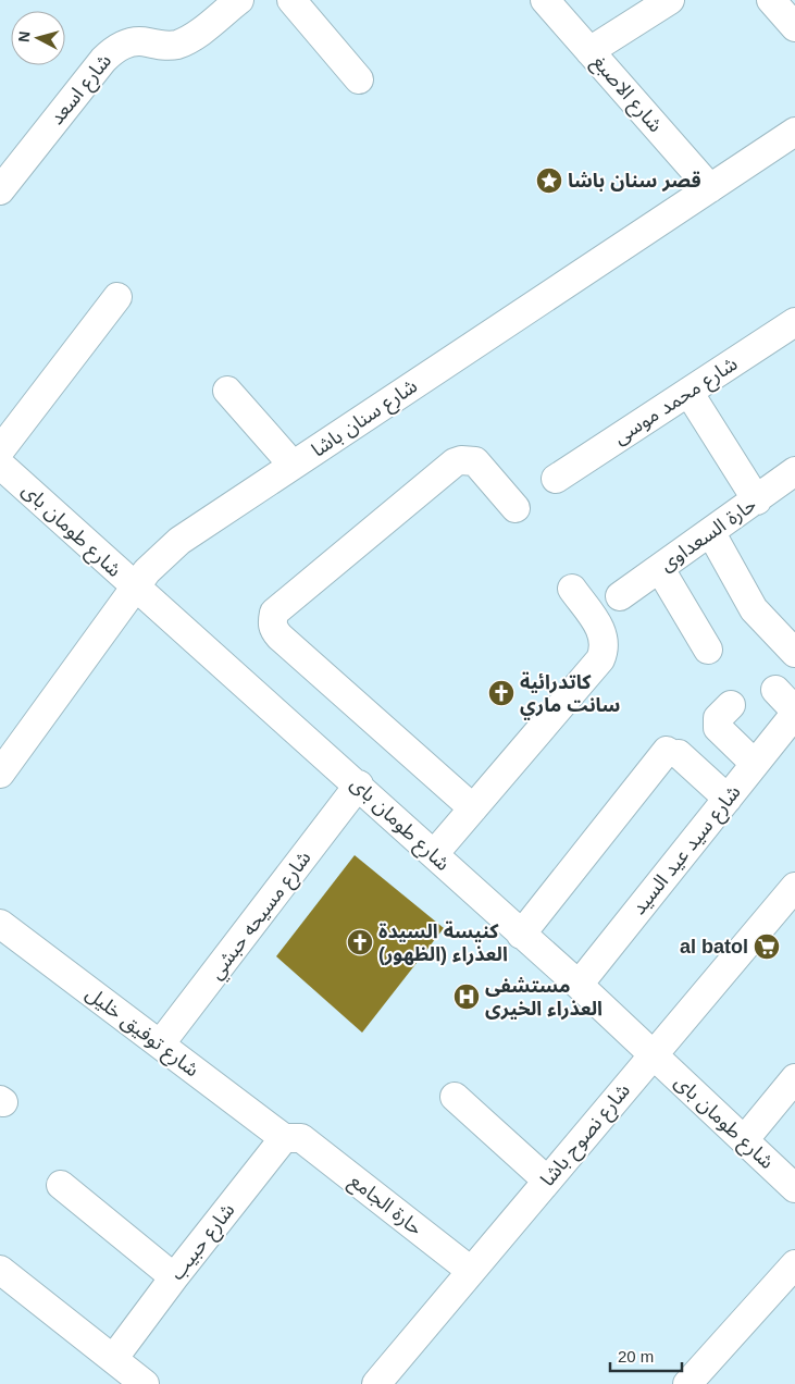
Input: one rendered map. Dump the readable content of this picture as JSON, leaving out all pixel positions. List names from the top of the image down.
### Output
{
  "streets": {
    "street": [
      "شارع اسعد",
      "شارع الاصبغ",
      "شارع محمد موسى",
      "شارع سنان باشا",
      "شارع طومان باى",
      "حارة السعداوى",
      "شارع سيد عيد السيد",
      "شارع مسيحه حبشي",
      "شارع توفيق خليل",
      "شارع نصوح باشا",
      "حارة الجامع",
      "شارع حبيب"
    ]
  },
  "crossings": [
    ["شارع الاصبغ", "شارع سنان باشا"],
    ["شارع سنان باشا", "شارع طومان باى"],
    ["شارع طومان باى", "شارع سيد عيد السيد"],
    ["شارع طومان باى", "شارع مسيحه حبشي"],
    ["شارع طومان باى", "شارع نصوح باشا"],
    ["شارع مسيحه حبشي", "شارع توفيق خليل"],
    ["شارع توفيق خليل", "حارة الجامع"],
    ["شارع توفيق خليل", "شارع حبيب"],
    ["شارع نصوح باشا", "حارة الجامع"],
    ["حارة الجامع", "شارع حبيب"]
  ],
  "places": {
    "place": ["قصر سنان باشا"],
    "church": ["كاتدرائية سانت ماري", "كنيسة السيدة العذراء (الظهور)"],
    "supermarket": ["al batol"],
    "hospital": ["مستشفى العذراء الخيرى"]
  },
  "scale_bar": "20 m",
  "north": "left"
}
